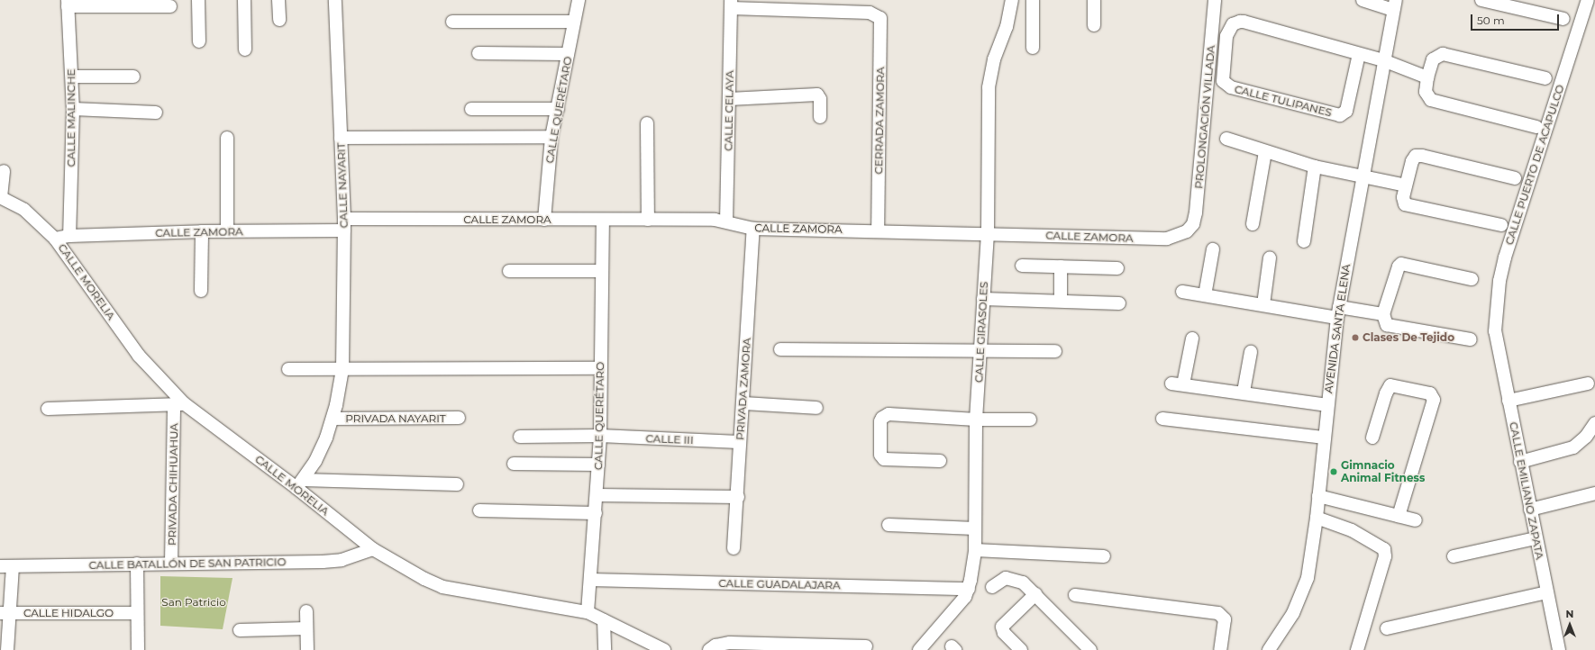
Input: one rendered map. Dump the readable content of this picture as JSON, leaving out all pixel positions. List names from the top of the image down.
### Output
{
  "streets": {
    "street": [
      "CALLE TULIPANES",
      "CALLE QUERÉTARO",
      "CALLE CELAYA",
      "PROLONGACIÓN VILLADA",
      "CALLE MALINCHE",
      "CERRADA ZAMORA",
      "CALLE PUERTO DE ACAPULCO",
      "CALLE NAYARIT",
      "CALLE ZAMORA",
      "CALLE MORELIA",
      "AVENIDA SANTA ELENA",
      "CALLE GIRASOLES",
      "PRIVADA ZAMORA",
      "PRIVADA NAYARIT",
      "CALLE III",
      "PRIVADA CHIHUAHUA",
      "CALLE EMILIANO ZAPATA",
      "CALLE BATALLÓN DE SAN PATRICIO",
      "CALLE GUADALAJARA",
      "CALLE HIDALGO"
    ]
  },
  "crossings": [
    ["CALLE TULIPANES", "AVENIDA SANTA ELENA"],
    ["CALLE QUERÉTARO", "CALLE ZAMORA"],
    ["CALLE QUERÉTARO", "CALLE MORELIA"],
    ["CALLE QUERÉTARO", "CALLE III"],
    ["CALLE QUERÉTARO", "CALLE GUADALAJARA"],
    ["CALLE CELAYA", "CERRADA ZAMORA"],
    ["CALLE CELAYA", "CALLE ZAMORA"],
    ["PROLONGACIÓN VILLADA", "CALLE ZAMORA"],
    ["CALLE MALINCHE", "CALLE ZAMORA"],
    ["CERRADA ZAMORA", "CALLE ZAMORA"],
    ["CALLE PUERTO DE ACAPULCO", "CALLE EMILIANO ZAPATA"],
    ["CALLE NAYARIT", "CALLE ZAMORA"],
    ["CALLE NAYARIT", "CALLE MORELIA"],
    ["CALLE NAYARIT", "PRIVADA NAYARIT"],
    ["CALLE ZAMORA", "CALLE MORELIA"],
    ["CALLE ZAMORA", "CALLE GIRASOLES"],
    ["CALLE ZAMORA", "PRIVADA ZAMORA"],
    ["CALLE MORELIA", "PRIVADA CHIHUAHUA"],
    ["CALLE MORELIA", "CALLE BATALLÓN DE SAN PATRICIO"],
    ["CALLE GIRASOLES", "CALLE GUADALAJARA"],
    ["PRIVADA ZAMORA", "CALLE III"],
    ["PRIVADA CHIHUAHUA", "CALLE BATALLÓN DE SAN PATRICIO"]
  ],
  "parks": ["San Patricio"],
  "places": ["Clases De Tejido", "Gimnacio Animal Fitness"],
  "scale_bar": "50 m",
  "north": "top"
}
